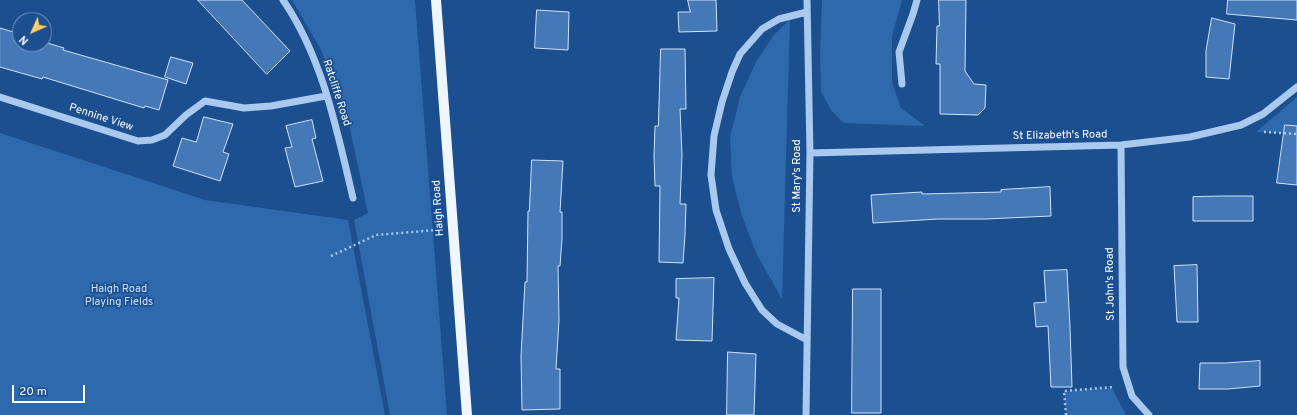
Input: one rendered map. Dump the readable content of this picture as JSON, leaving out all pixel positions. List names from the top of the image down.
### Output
{
  "streets": {
    "main road": ["Haigh Road"],
    "street": [
      "Ratcliffe Road",
      "Pennine View",
      "St Elizabeth's Road",
      "St Mary's Road",
      "St John's Road"
    ]
  },
  "crossings": [
    ["Ratcliffe Road", "Pennine View"],
    ["St Elizabeth's Road", "St Mary's Road"],
    ["St Elizabeth's Road", "St John's Road"]
  ],
  "parks": ["Haigh Road Playing Fields"],
  "scale_bar": "20 m",
  "north": "bottom left"
}
